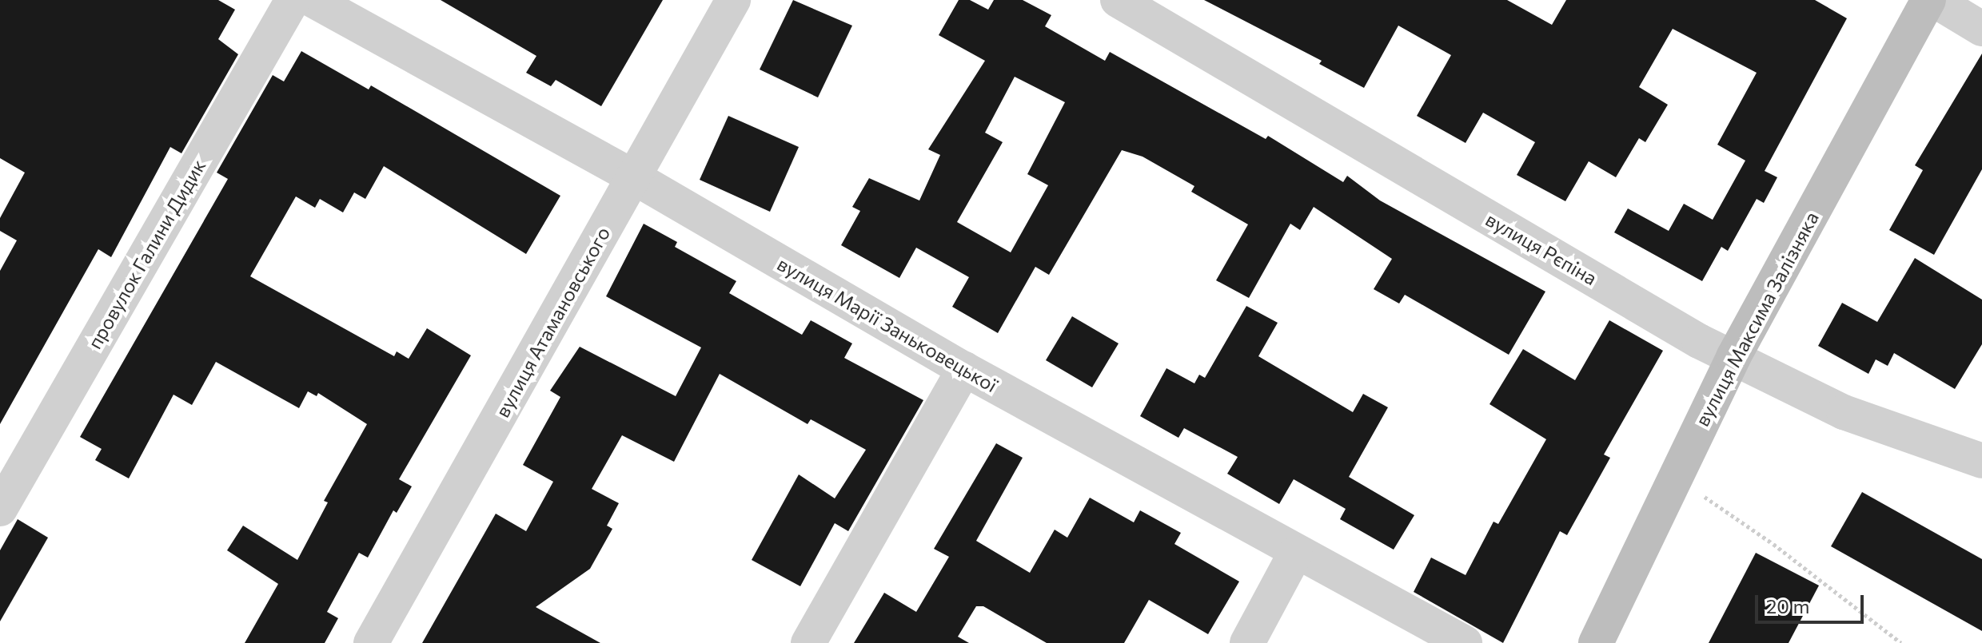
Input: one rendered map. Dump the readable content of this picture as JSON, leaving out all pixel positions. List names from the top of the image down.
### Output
{
  "streets": {
    "main road": ["вулиця Максима Залізняка"],
    "street": [
      "вулиця Рєпіна",
      "провулок Галини Дидик",
      "вулиця Атамановського",
      "вулиця Марії Заньковецької"
    ]
  },
  "crossings": [
    ["вулиця Рєпіна", "вулиця Максима Залізняка"],
    ["вулиця Атамановського", "вулиця Марії Заньковецької"]
  ],
  "scale_bar": "20 m"
}
